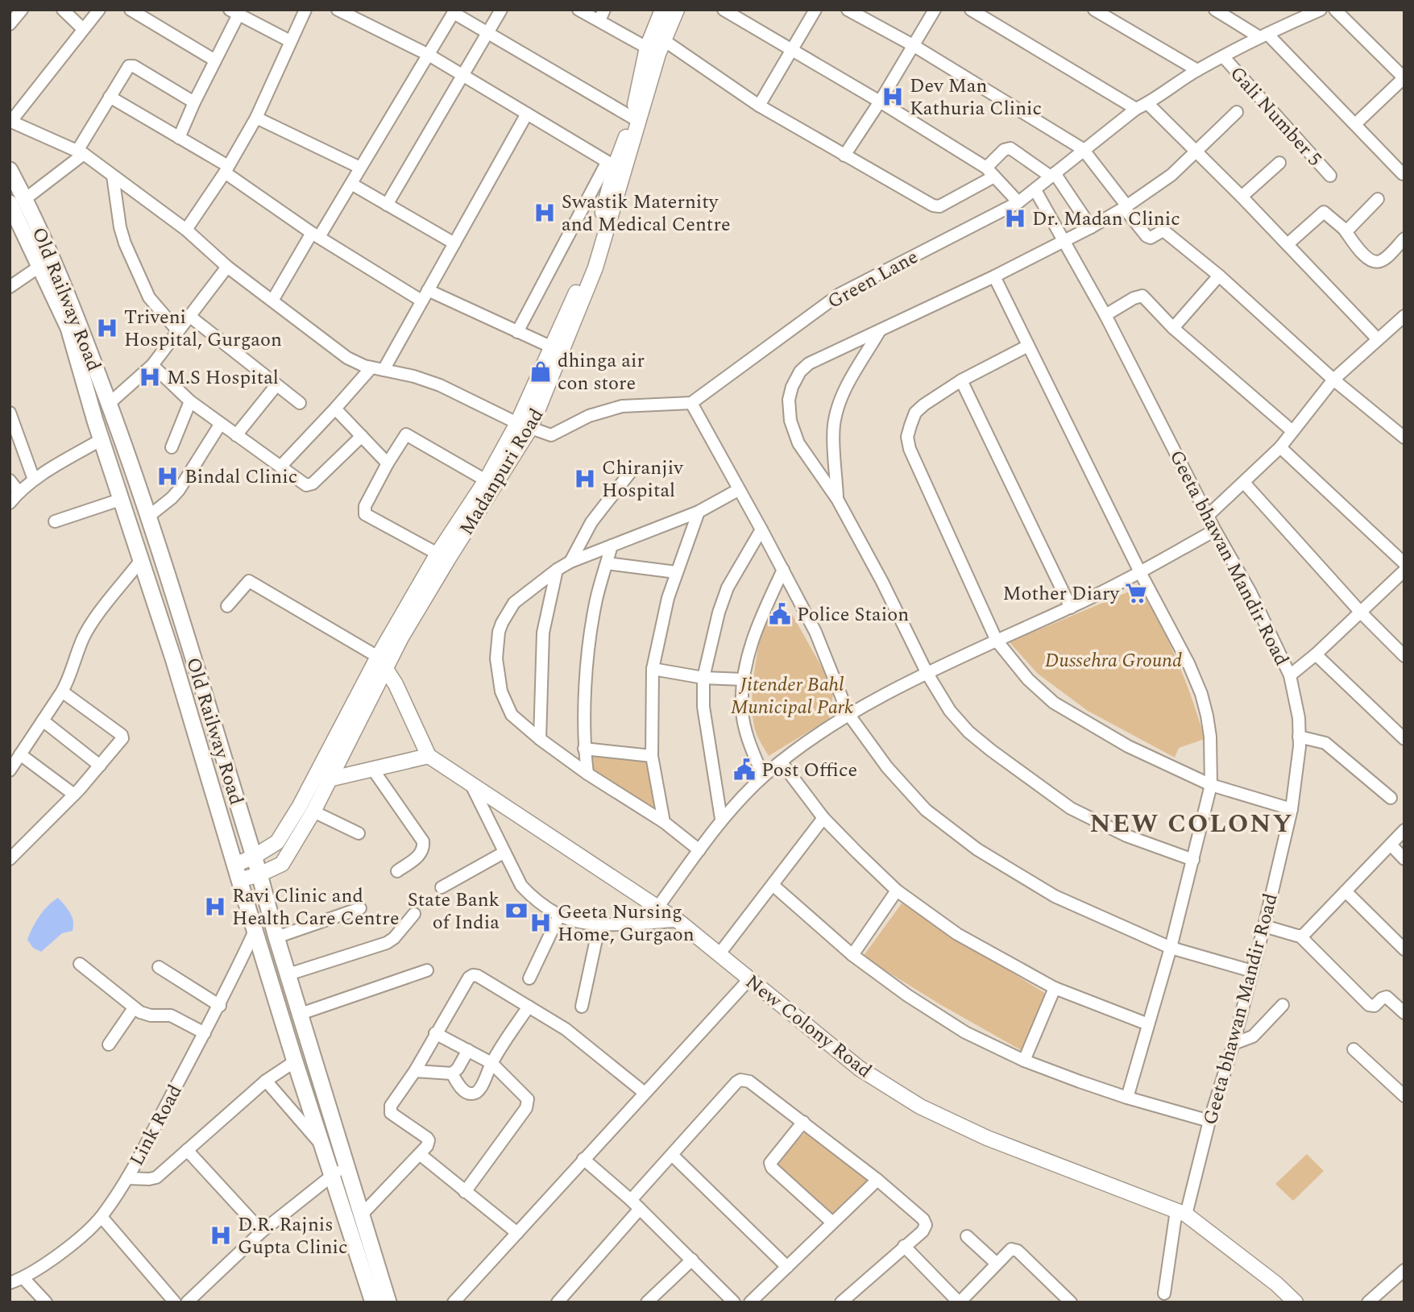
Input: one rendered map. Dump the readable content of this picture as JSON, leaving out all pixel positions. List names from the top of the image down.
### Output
{
  "streets": {
    "main road": ["Old Railway Road"],
    "street": [
      "Gali Number 5",
      "Green Lane",
      "Madanpuri Road",
      "Geeta bhawan Mandir Road",
      "New Colony Road",
      "Link Road"
    ]
  },
  "crossings": [
    ["Gali Number 5", "Green Lane"],
    ["Green Lane", "Geeta bhawan Mandir Road"],
    ["Old Railway Road", "Madanpuri Road"],
    ["Old Railway Road", "Link Road"],
    ["Geeta bhawan Mandir Road", "New Colony Road"]
  ],
  "districts": ["NEW COLONY"],
  "parks": ["Dussehra Ground", "Jitender Bahl Municipal Park"],
  "places": {
    "hospital": [
      "Dev Man Kathuria Clinic",
      "Swastik Maternity and Medical Centre",
      "Dr. Madan Clinic",
      "Triveni Hospital, Gurgaon",
      "M.S Hospital",
      "Bindal Clinic",
      "Chiranjiv Hospital",
      "Ravi Clinic and Health Care Centre",
      "Geeta Nursing Home, Gurgaon",
      "D.R. Rajnis Gupta Clinic"
    ],
    "shop": ["dhinga air con store"],
    "supermarket": ["Mother Diary"],
    "public building": ["Police Staion", "Post Office"],
    "bank": ["State Bank of India"]
  }
}
